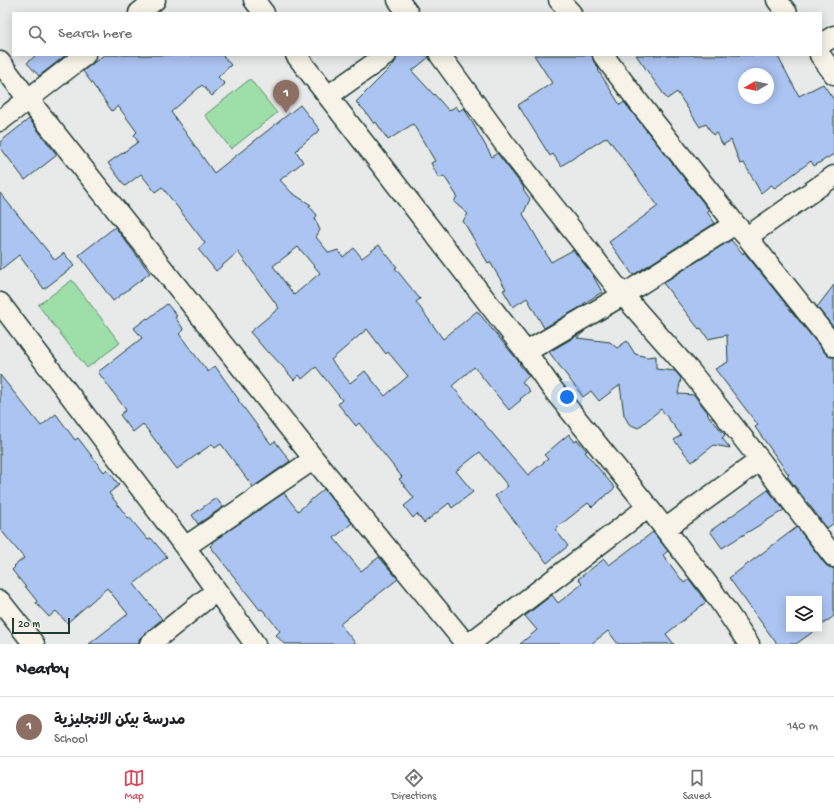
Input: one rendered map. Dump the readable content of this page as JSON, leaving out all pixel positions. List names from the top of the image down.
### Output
{
  "scale_bar": "20 m",
  "north": "left",
  "page": {
    "search": "Search here",
    "pins": "1",
    "scale": "20 m",
    "heading": "Nearby",
    "list": [
      {
        "mark": "1",
        "name": "مدرسة بيكن الانجليزية",
        "note": "School",
        "value": "140 m"
      }
    ],
    "nav": ["Map", "Directions", "Saved"]
  }
}
